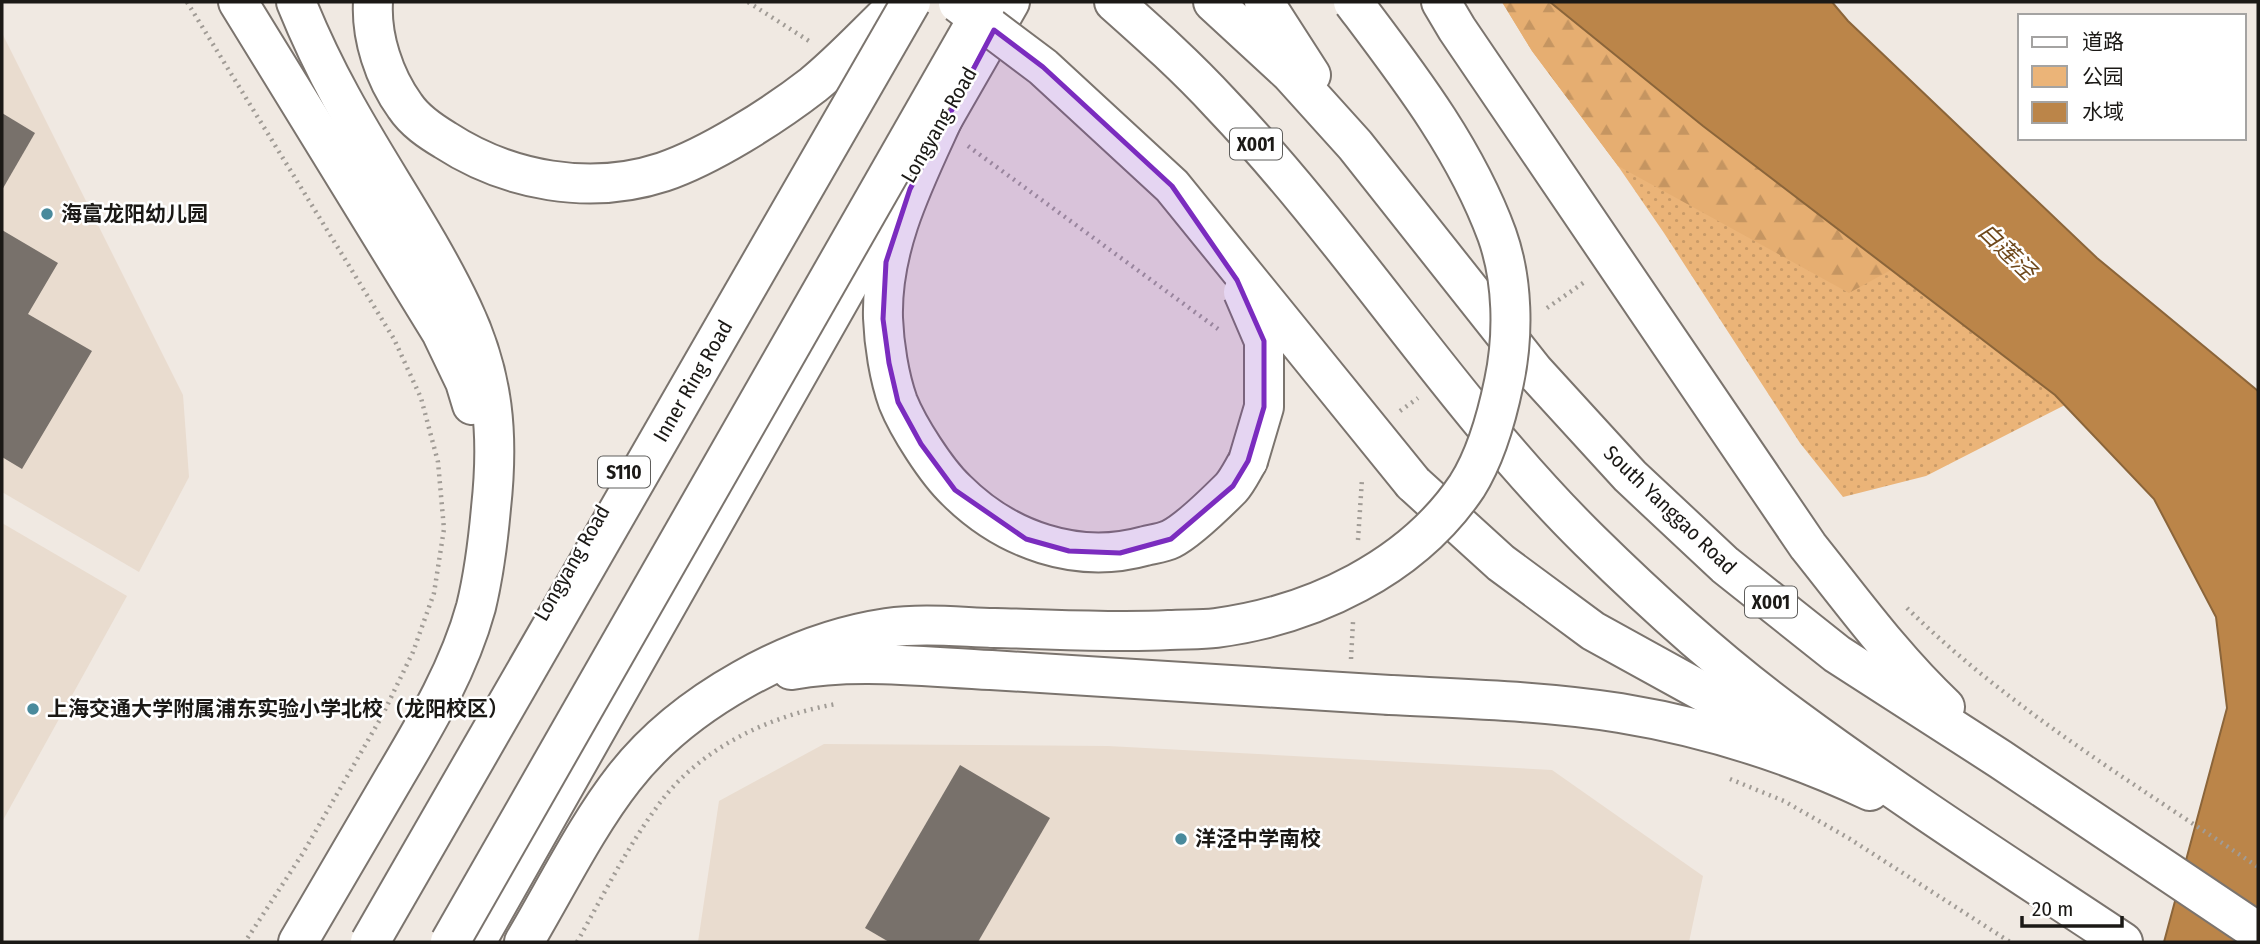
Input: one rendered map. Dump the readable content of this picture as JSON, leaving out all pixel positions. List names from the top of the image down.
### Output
{
  "streets": {
    "main road": [
      "Longyang Road",
      "X001",
      "Inner Ring Road",
      "S110",
      "South Yanggao Road"
    ]
  },
  "crossings": [
    ["Longyang Road", "Inner Ring Road"]
  ],
  "water": ["白莲泾"],
  "places": ["海富龙阳幼儿园", "上海交通大学附属浦东实验小学北校（龙阳校区）", "洋泾中学南校"],
  "legend": ["道路", "公园", "水域"],
  "scale_bar": "20 m"
}
